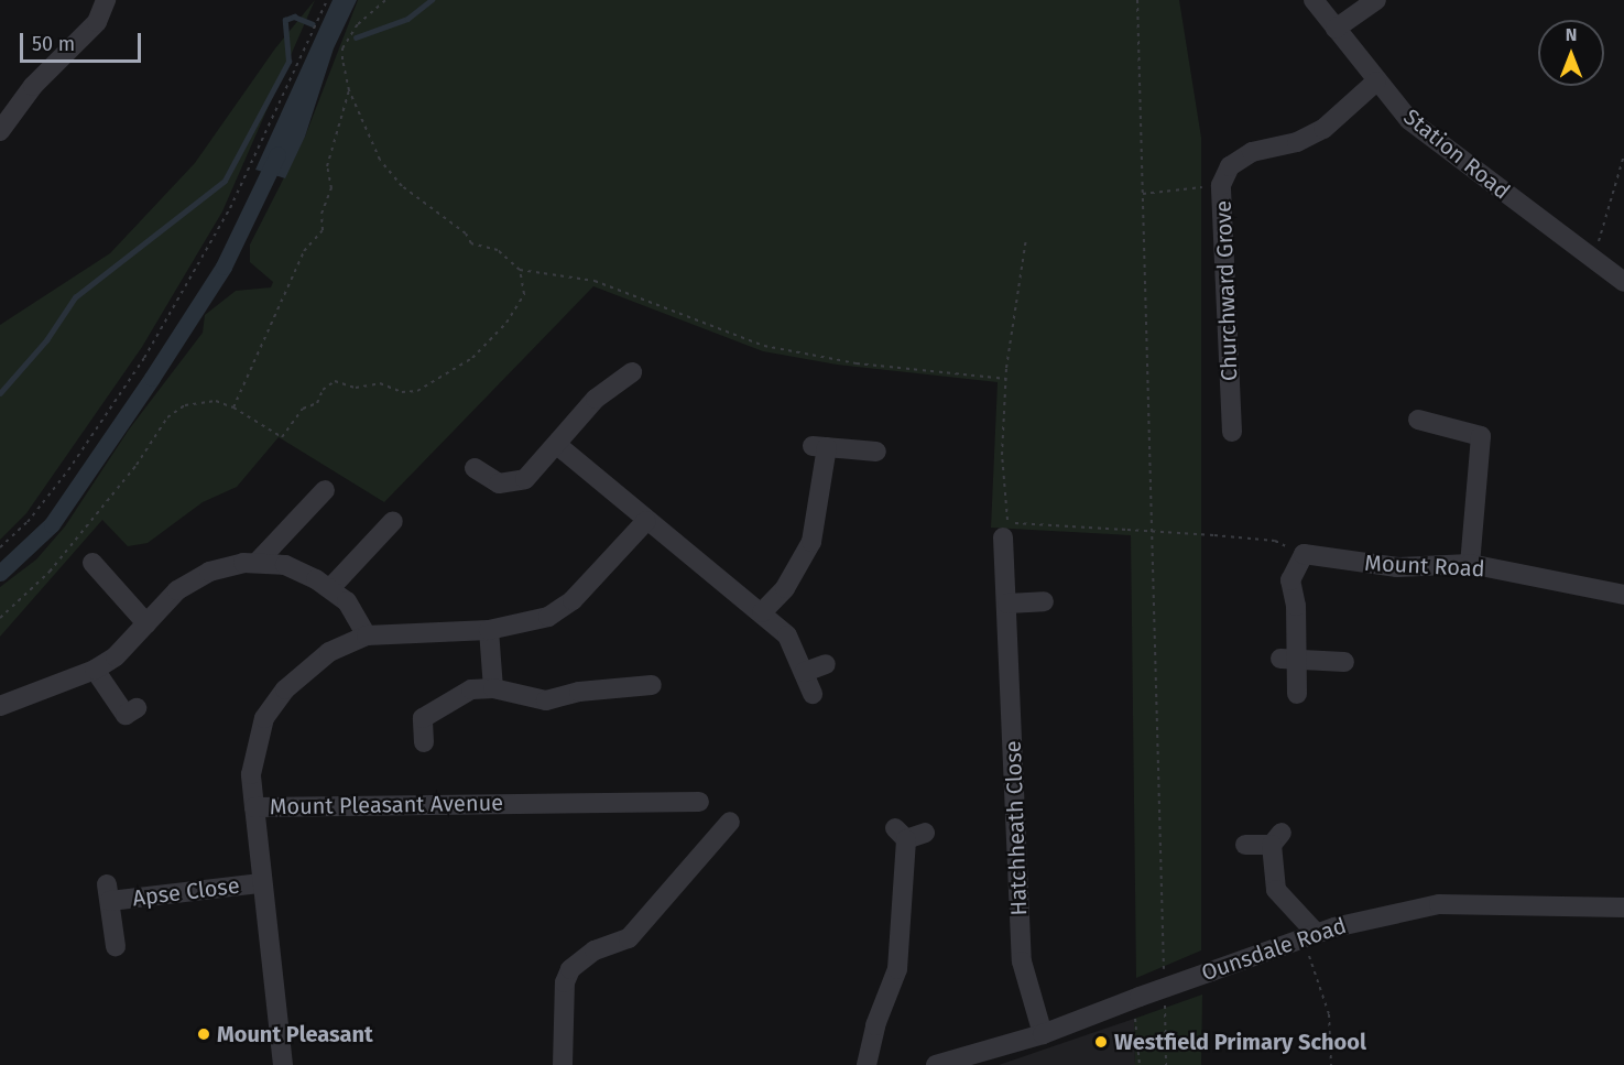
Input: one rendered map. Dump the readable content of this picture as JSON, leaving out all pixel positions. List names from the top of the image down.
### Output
{
  "streets": {
    "street": [
      "Station Road",
      "Churchward Grove",
      "Mount Road",
      "Mount Pleasant Avenue",
      "Hatchheath Close",
      "Apse Close",
      "Ounsdale Road"
    ]
  },
  "crossings": [
    ["Station Road", "Churchward Grove"],
    ["Mount Pleasant Avenue", "Apse Close"],
    ["Hatchheath Close", "Ounsdale Road"]
  ],
  "places": ["Mount Pleasant", "Westfield Primary School"],
  "scale_bar": "50 m",
  "north": "top"
}
